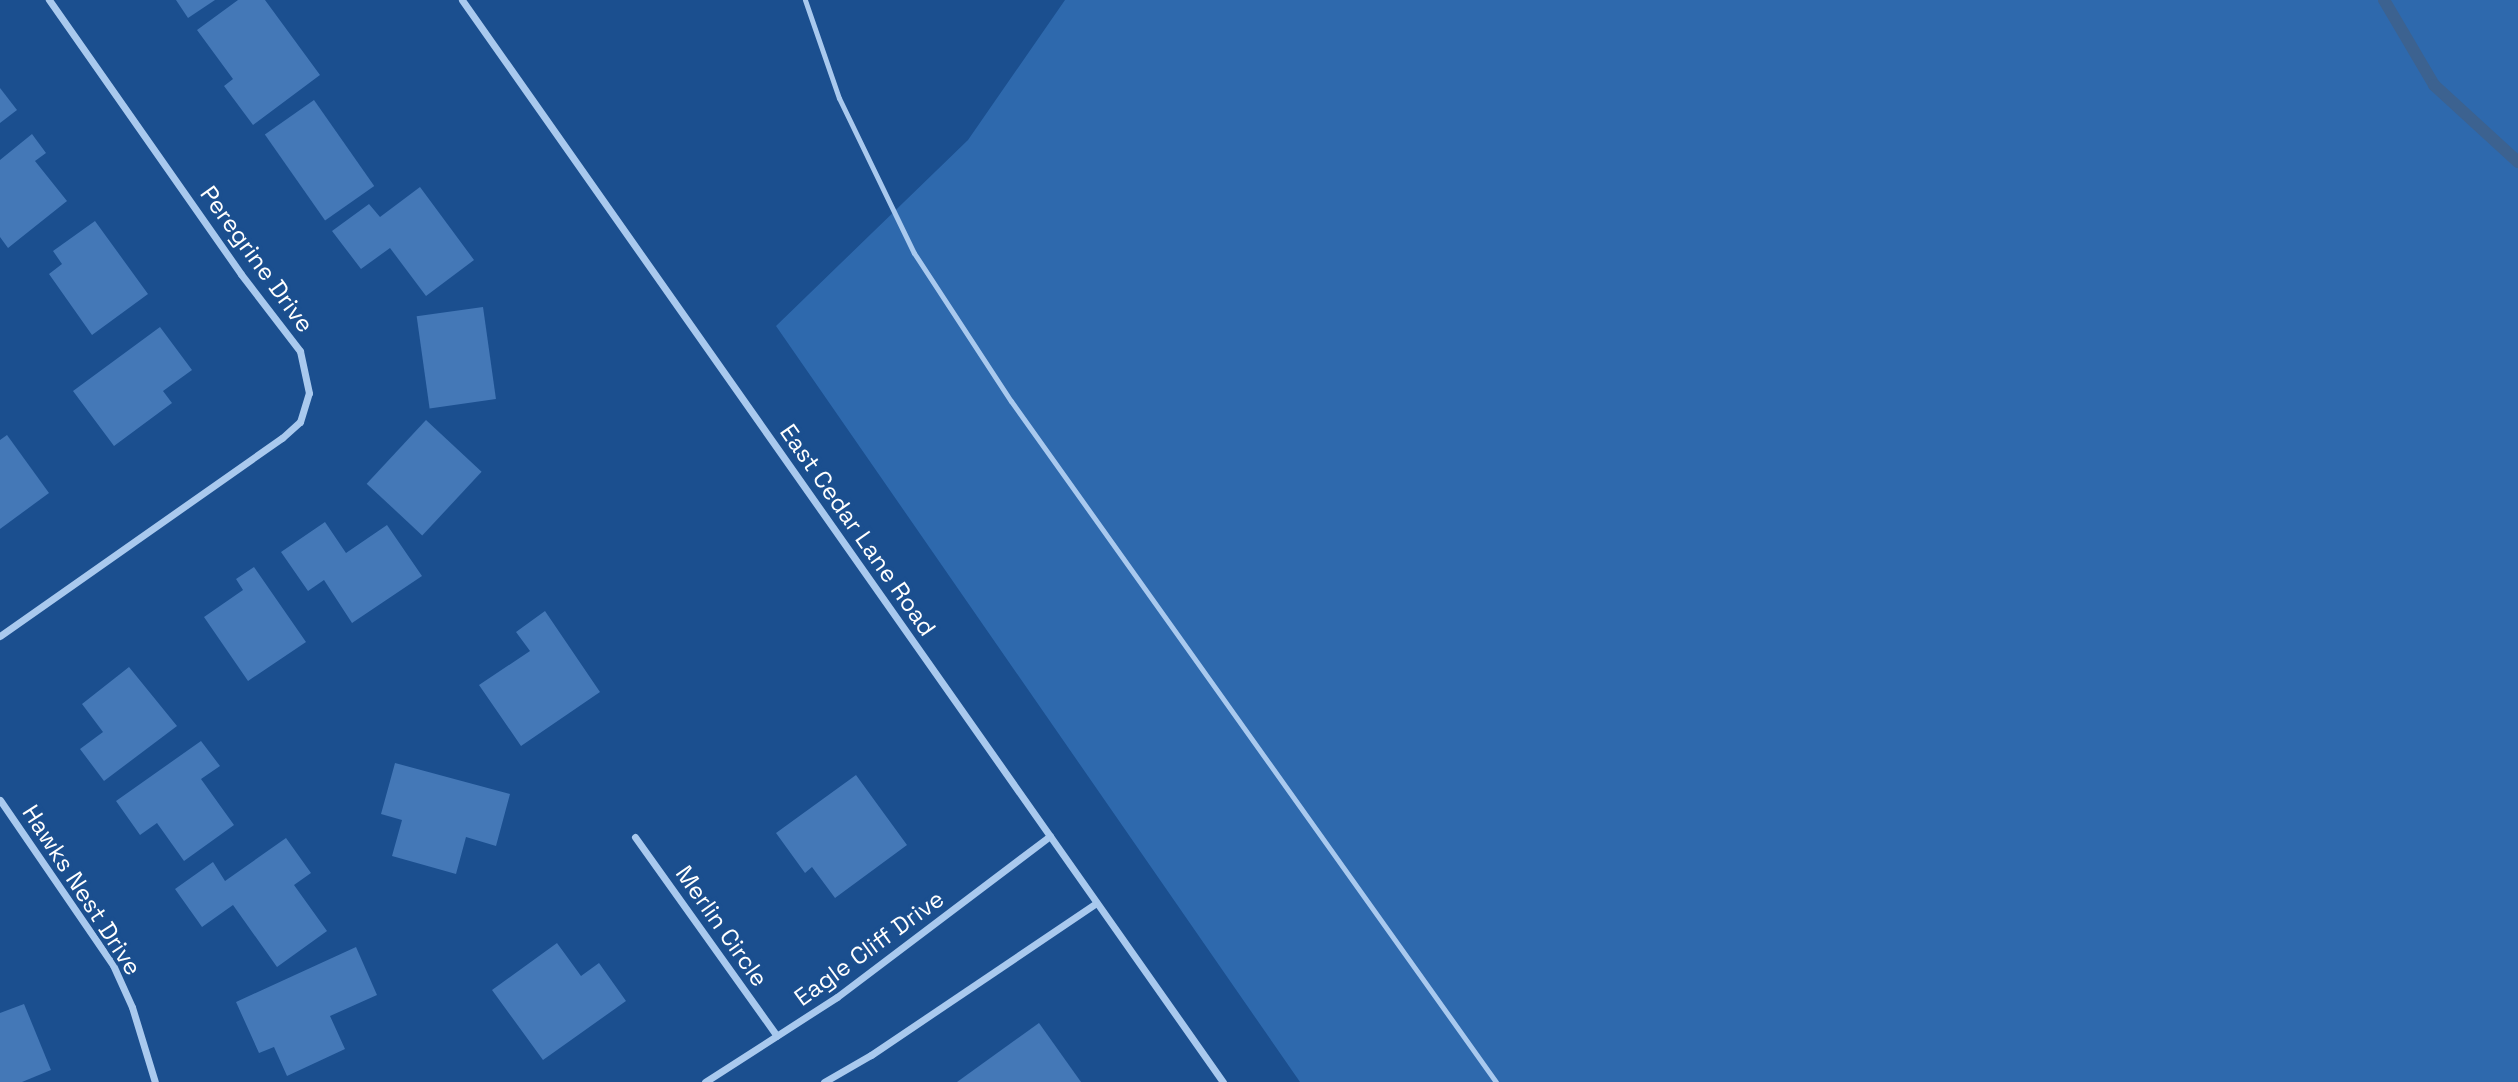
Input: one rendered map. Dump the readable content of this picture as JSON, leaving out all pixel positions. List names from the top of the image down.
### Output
{
  "streets": {
    "street": [
      "Peregrine Drive",
      "East Cedar Lane Road",
      "Hawks Nest Drive",
      "Merlin Circle",
      "Eagle Cliff Drive"
    ]
  },
  "crossings": [
    ["East Cedar Lane Road", "Eagle Cliff Drive"],
    ["Merlin Circle", "Eagle Cliff Drive"]
  ]
}
